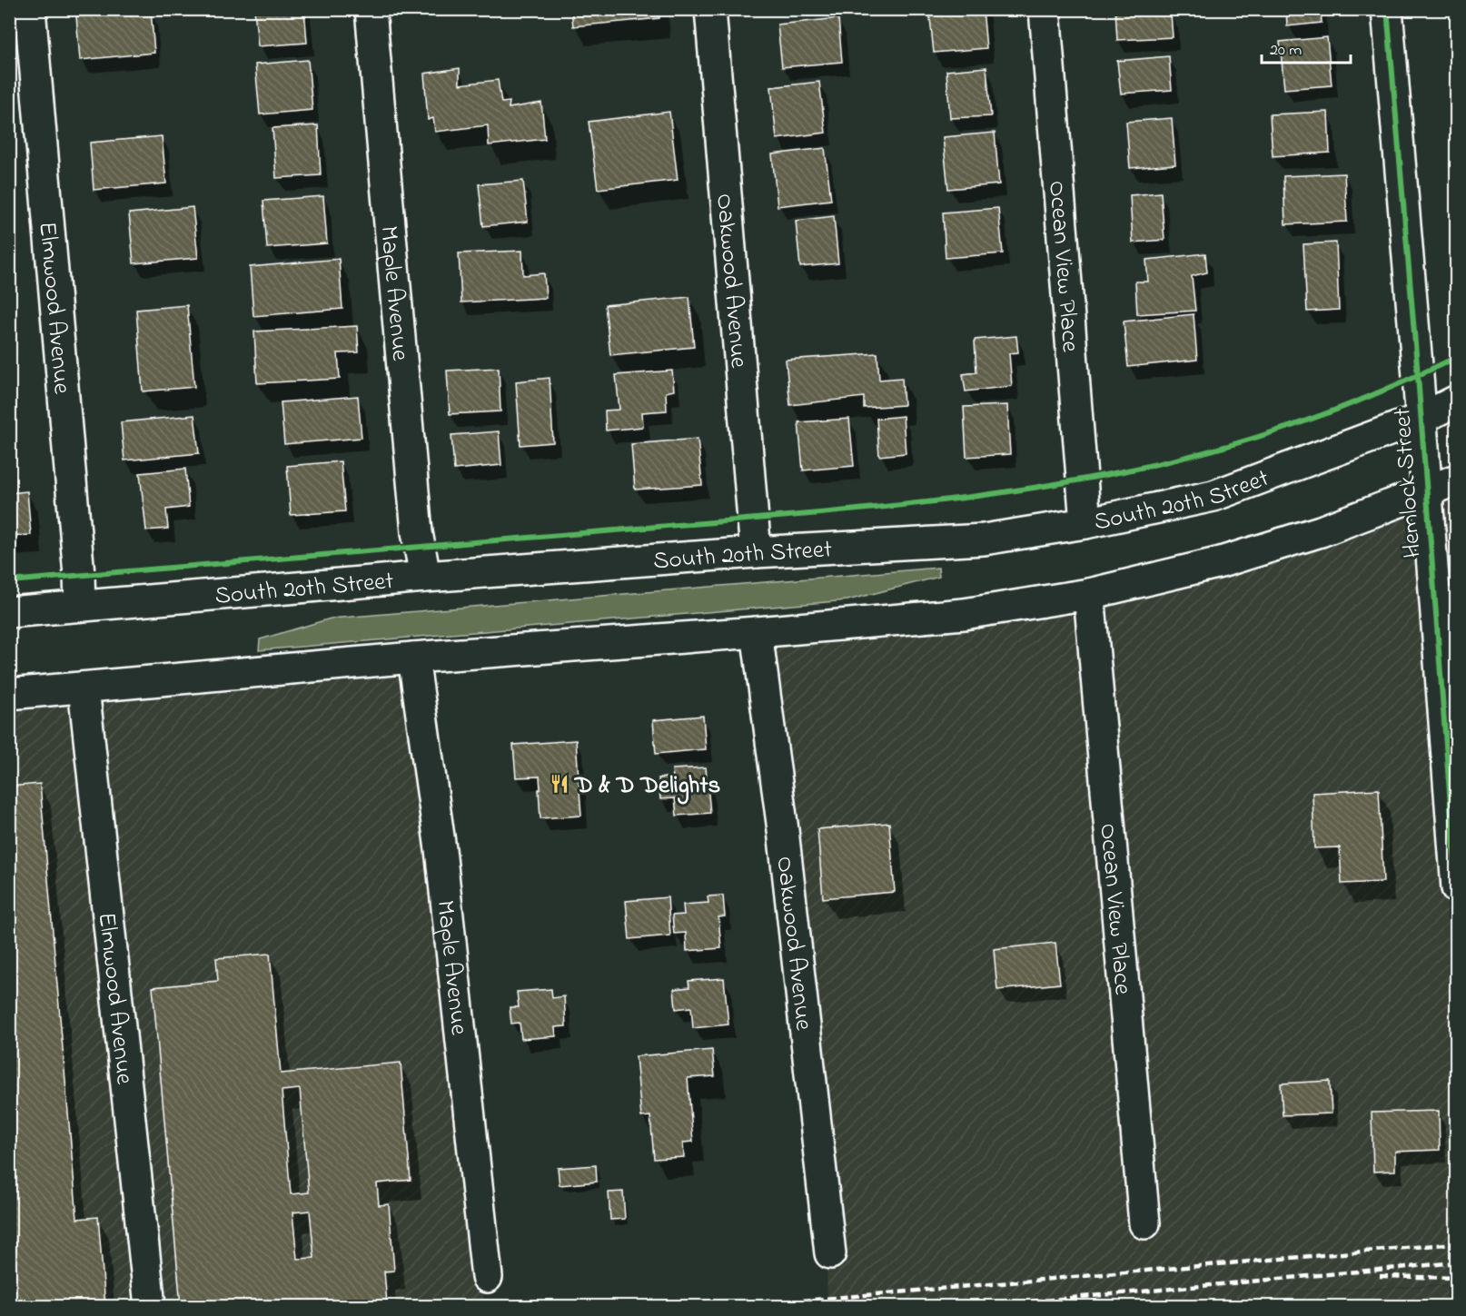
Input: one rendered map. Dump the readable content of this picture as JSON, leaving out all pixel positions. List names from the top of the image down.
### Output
{
  "streets": {
    "street": [
      "Ocean View Place",
      "Oakwood Avenue",
      "Maple Avenue",
      "Elmwood Avenue",
      "Hemlock Street",
      "South 20th Street"
    ]
  },
  "crossings": [
    ["Ocean View Place", "South 20th Street"],
    ["Oakwood Avenue", "South 20th Street"],
    ["Maple Avenue", "South 20th Street"],
    ["Elmwood Avenue", "South 20th Street"],
    ["Hemlock Street", "South 20th Street"]
  ],
  "places": {
    "restaurant": ["D & D Delights"]
  },
  "scale_bar": "20 m"
}
